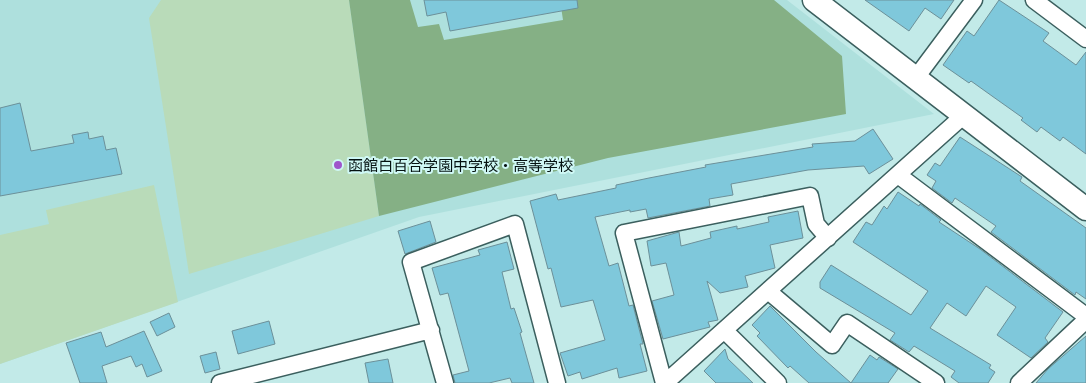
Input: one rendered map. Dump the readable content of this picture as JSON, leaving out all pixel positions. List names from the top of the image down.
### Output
{
  "places": ["函館白百合学園中学校・高等学校"]
}
